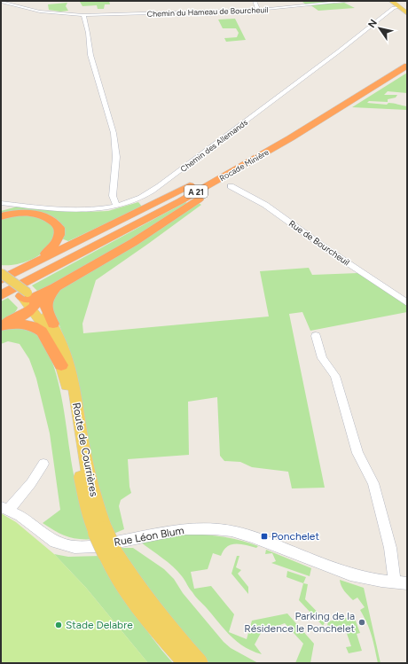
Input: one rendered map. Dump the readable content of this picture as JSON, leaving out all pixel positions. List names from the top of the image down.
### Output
{
  "streets": {
    "highway": ["Rocade Minière", "A 21"],
    "main road": ["Route de Courrières"],
    "street": [
      "Chemin du Hameau de Bourcheuil",
      "Chemin des Allemands",
      "Rue de Bourcheuil",
      "Rue Léon Blum"
    ]
  },
  "places": {
    "transit": ["Ponchelet"],
    "other": ["Parking de la Résidence le Ponchelet", "Stade Delabre"]
  },
  "north": "top left"
}
